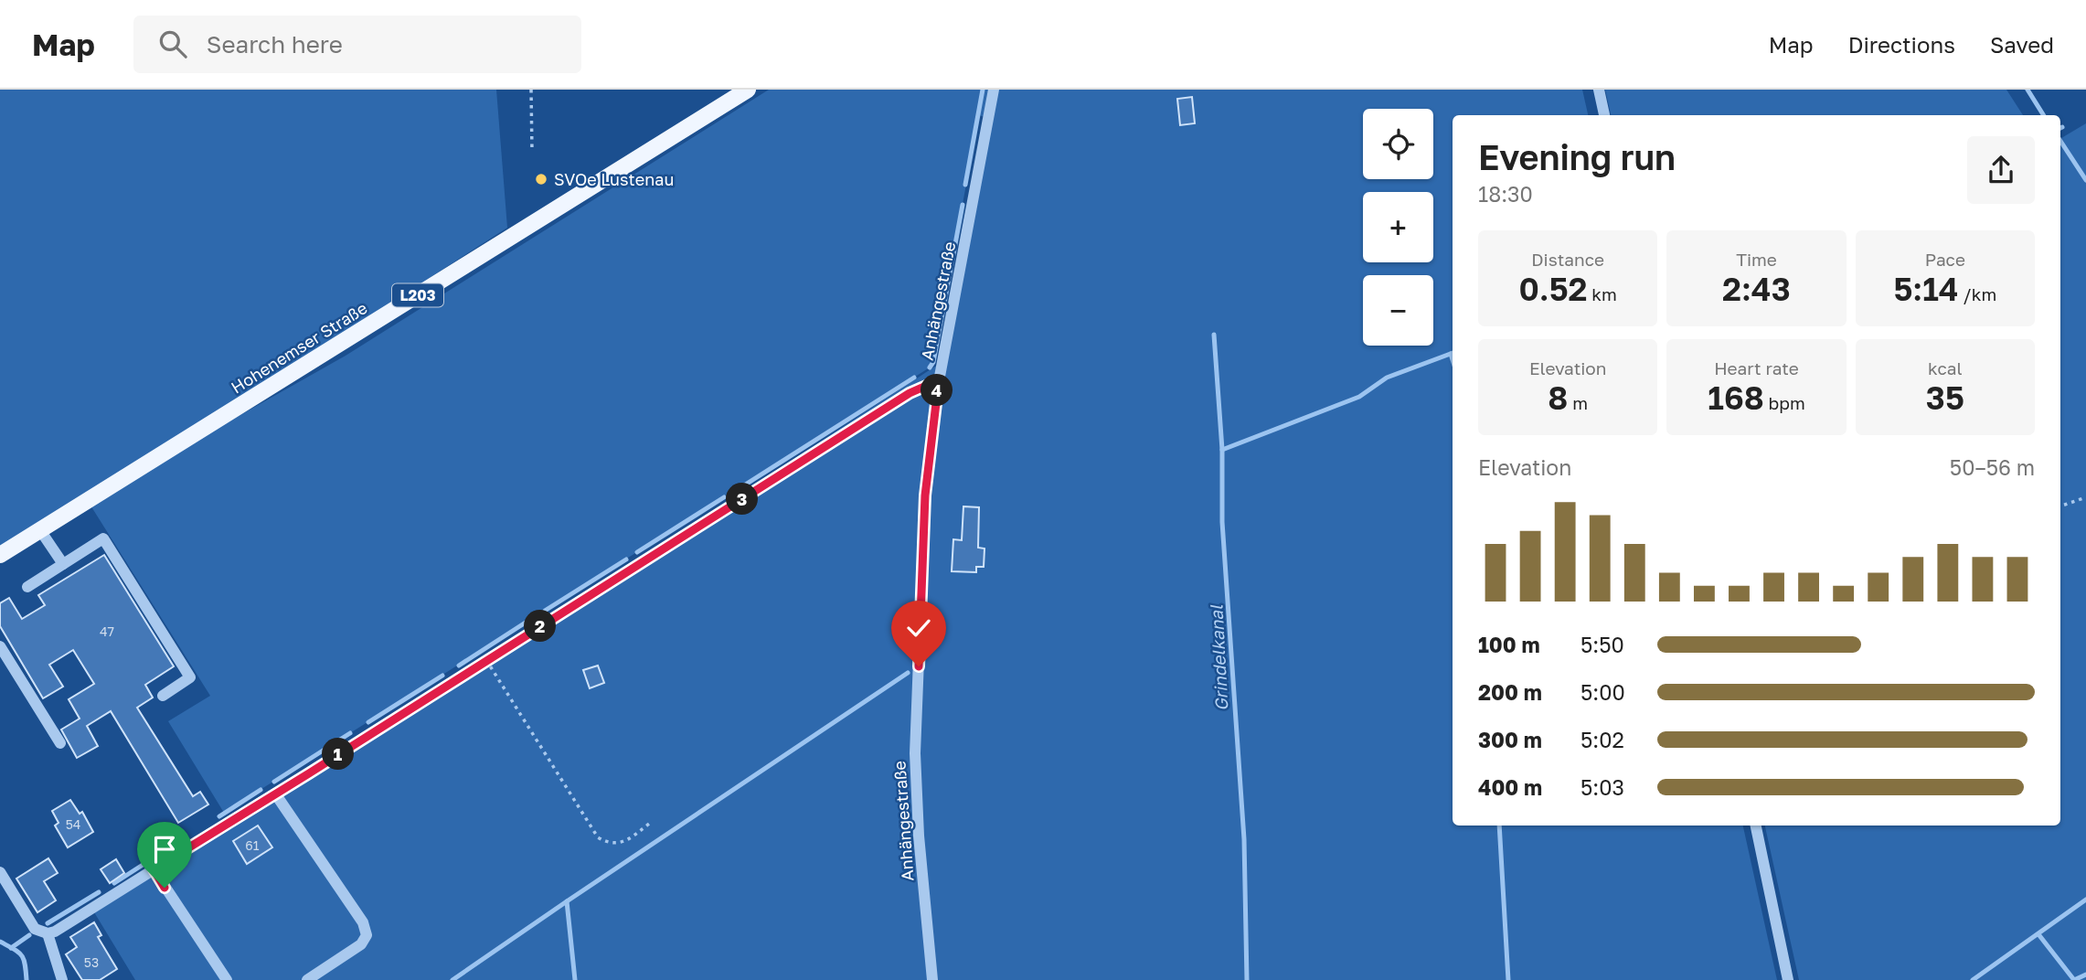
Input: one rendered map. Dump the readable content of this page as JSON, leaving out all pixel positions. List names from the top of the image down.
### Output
{
  "streets": {
    "main road": ["L203", "Hohenemser Straße"],
    "street": ["Anhängestraße"]
  },
  "water": ["Grindelkanal"],
  "places": ["SVOe Lustenau"],
  "house_numbers": [
    "47",
    "54",
    "61",
    "53"
  ],
  "page": {
    "header": "Map",
    "search": "Search here",
    "nav": ["Map", "Directions", "Saved"],
    "map_buttons": ["+", "−"],
    "heading": ["Evening run", "18:30"],
    "stats": [
      ["Distance", "0.52 km"],
      ["Time", "2:43"],
      ["Pace", "5:14 /km"],
      ["Elevation", "8 m"],
      ["Heart rate", "168 bpm"],
      ["kcal", "35"]
    ],
    "pins": [
      "4",
      "3",
      "2",
      "1"
    ],
    "chart": ["Elevation", "50–56 m"],
    "list": [
      {
        "name": "100 m",
        "note": "5:50"
      },
      {
        "name": "200 m",
        "note": "5:00"
      },
      {
        "name": "300 m",
        "note": "5:02"
      },
      {
        "name": "400 m",
        "note": "5:03"
      }
    ]
  }
}
